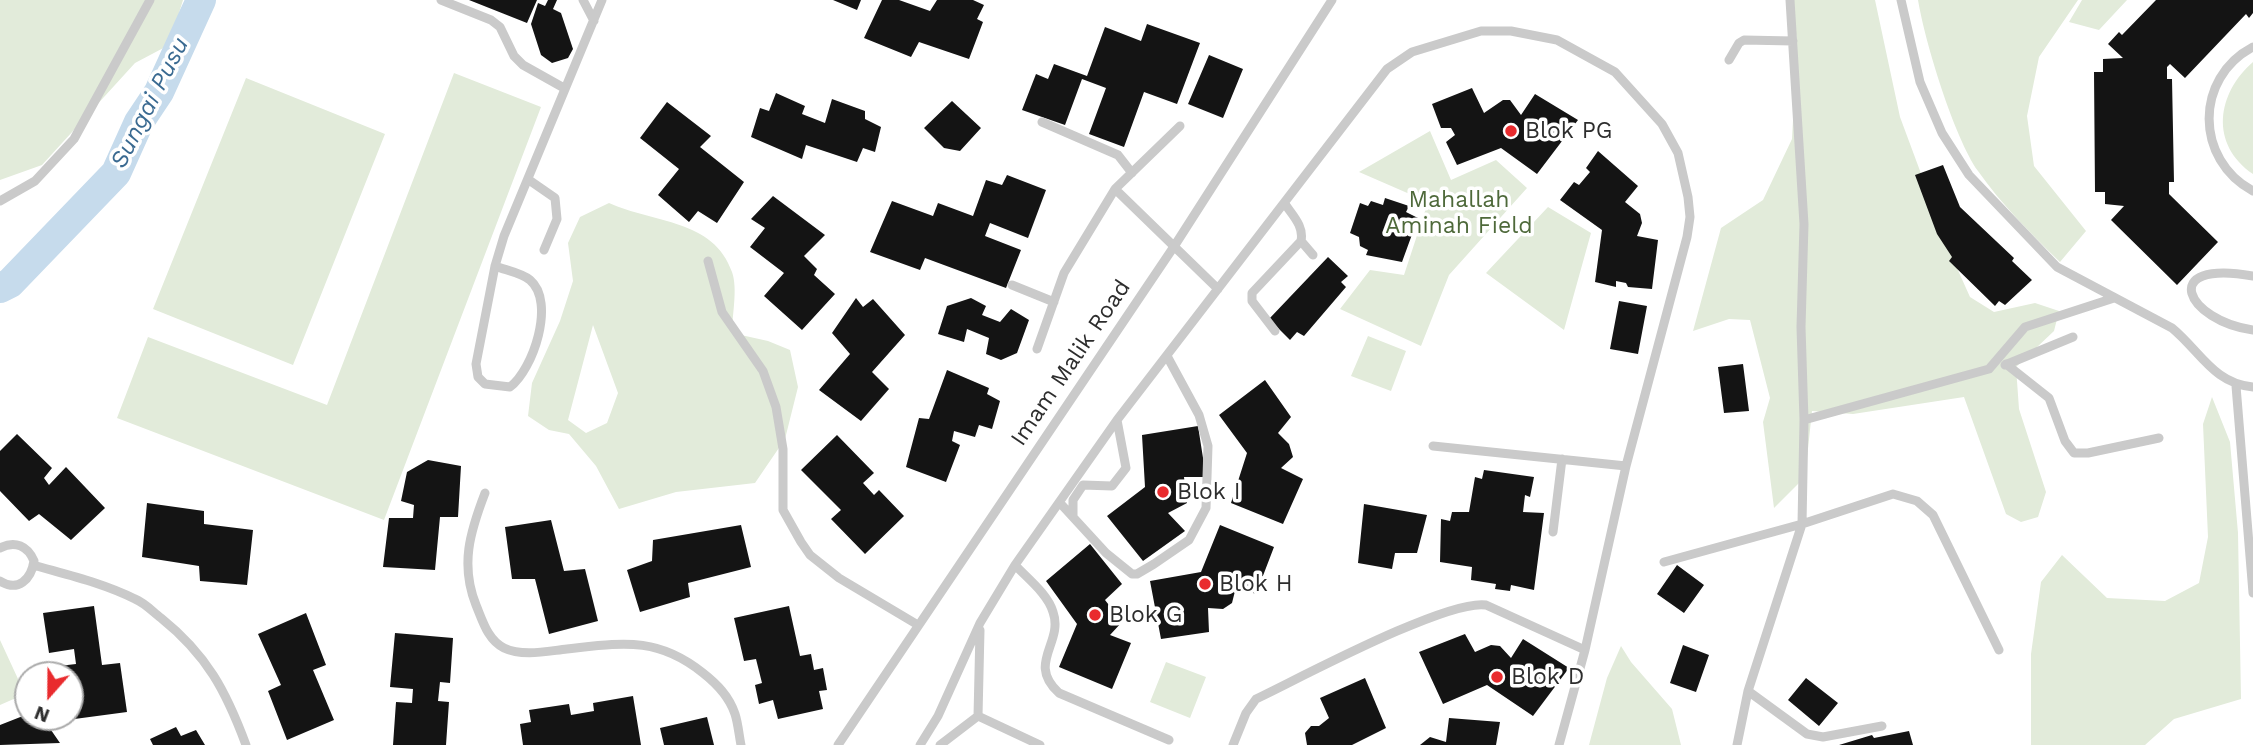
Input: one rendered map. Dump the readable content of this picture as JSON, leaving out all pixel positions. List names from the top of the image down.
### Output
{
  "streets": {
    "lane": ["Imam Malik Road"]
  },
  "water": ["Sungai Pusu"],
  "parks": ["Mahallah Aminah Field"],
  "places": [
    "Blok PG",
    "Blok I",
    "Blok H",
    "Blok G",
    "Blok D"
  ],
  "north": "bottom"
}
